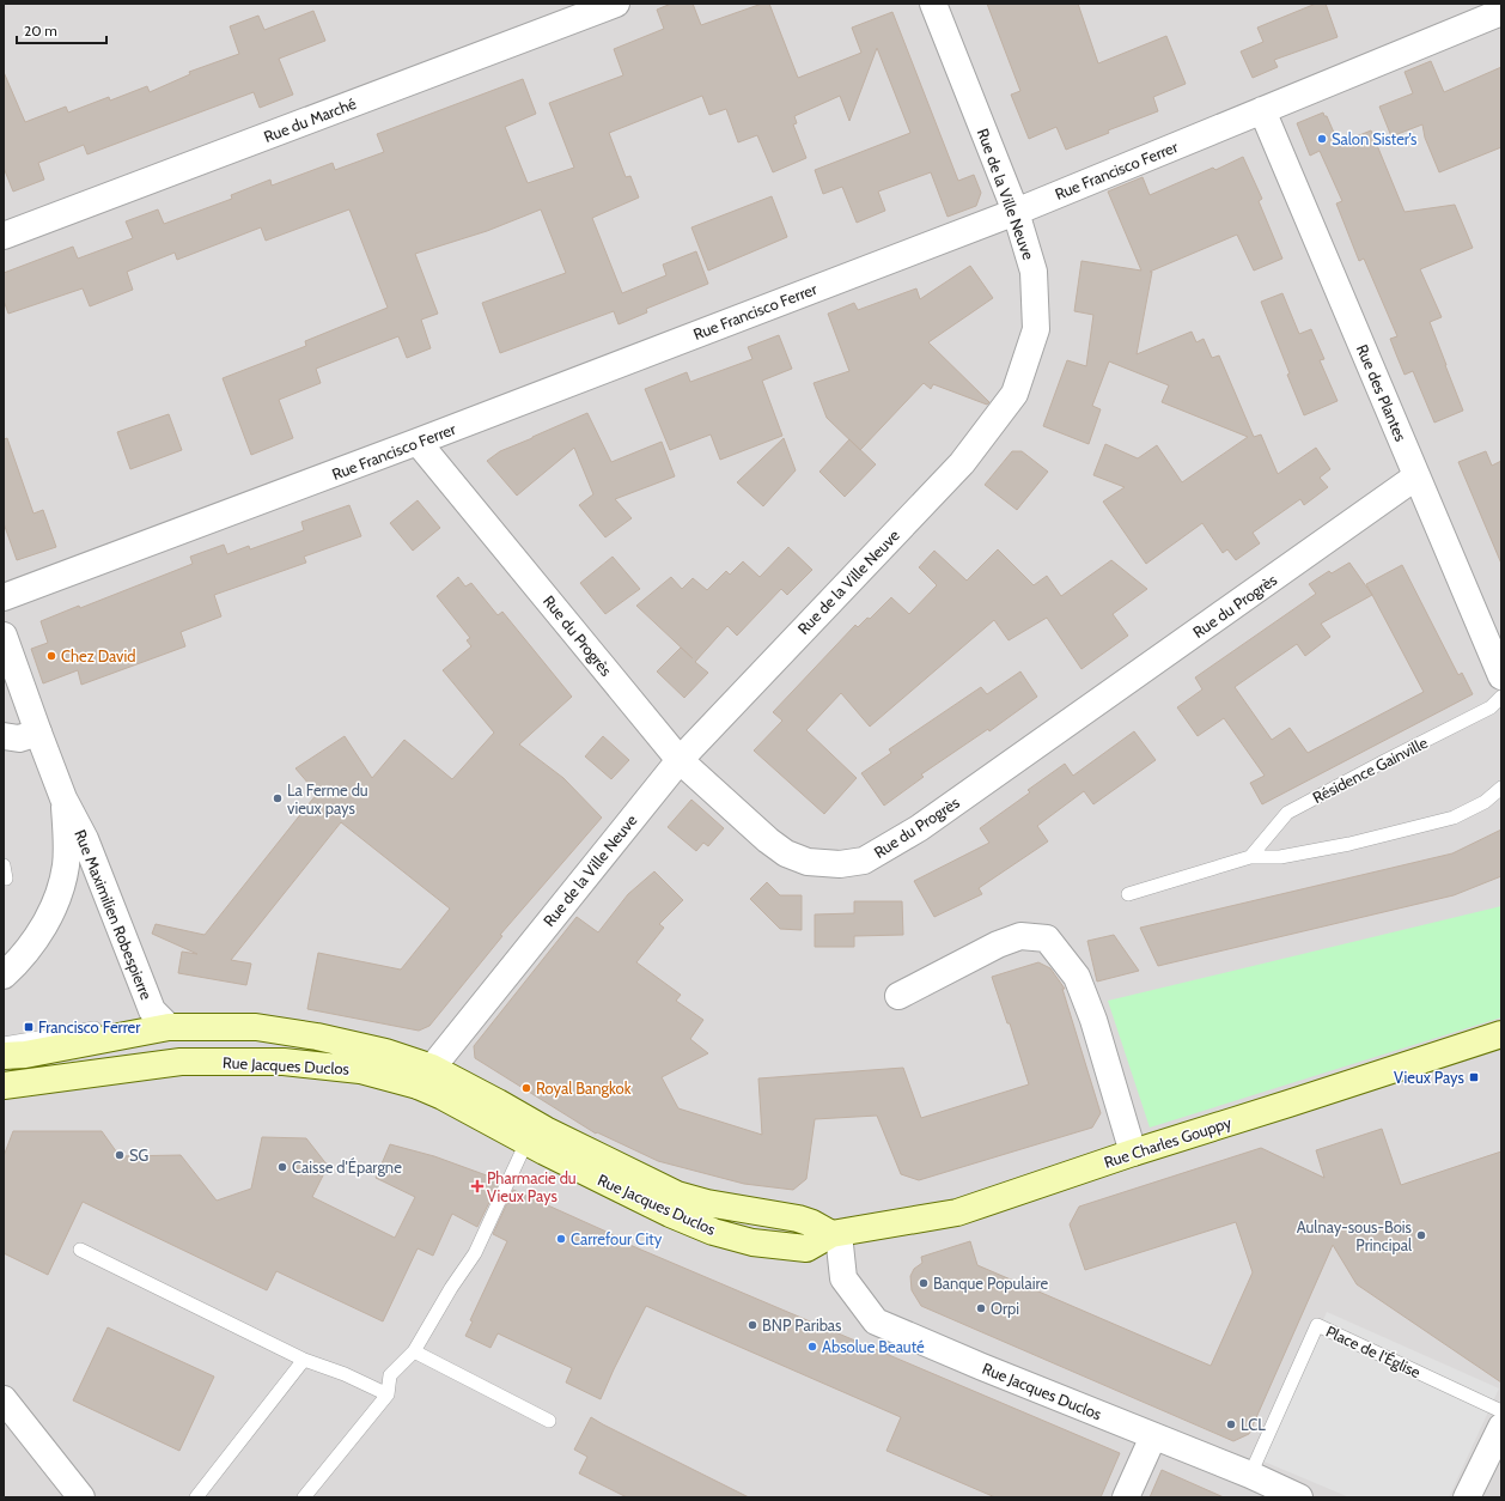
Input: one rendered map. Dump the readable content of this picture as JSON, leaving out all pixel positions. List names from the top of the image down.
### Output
{
  "streets": {
    "main road": ["Rue Jacques Duclos", "Rue Charles Gouppy"],
    "street": [
      "Rue du Marché",
      "Rue Francisco Ferrer",
      "Rue de la Ville Neuve",
      "Rue des Plantes",
      "Rue du Progrès",
      "Rue Maximilien Robespierre"
    ],
    "lane": ["Résidence Gainville", "Place de l'Église"]
  },
  "crossings": [
    ["Rue Francisco Ferrer", "Rue de la Ville Neuve"],
    ["Rue Francisco Ferrer", "Rue des Plantes"],
    ["Rue Francisco Ferrer", "Rue du Progrès"],
    ["Rue de la Ville Neuve", "Rue du Progrès"],
    ["Rue de la Ville Neuve", "Rue Jacques Duclos"],
    ["Rue des Plantes", "Rue du Progrès"],
    ["Rue Maximilien Robespierre", "Rue Jacques Duclos"],
    ["Rue Jacques Duclos", "Rue Charles Gouppy"],
    ["Rue Jacques Duclos", "Place de l'Église"]
  ],
  "places": {
    "other": [
      "Salon Sister’s",
      "Chez David",
      "La Ferme du vieux pays",
      "Royal Bangkok",
      "SG",
      "Caisse d'Épargne",
      "Aulnay-sous-Bois Principal",
      "Carrefour City",
      "Banque Populaire",
      "Orpi",
      "BNP Paribas",
      "Absolue Beauté",
      "LCL"
    ],
    "transit": ["Francisco Ferrer", "Vieux Pays"],
    "health": ["Pharmacie du Vieux Pays"]
  },
  "scale_bar": "20 m"
}
